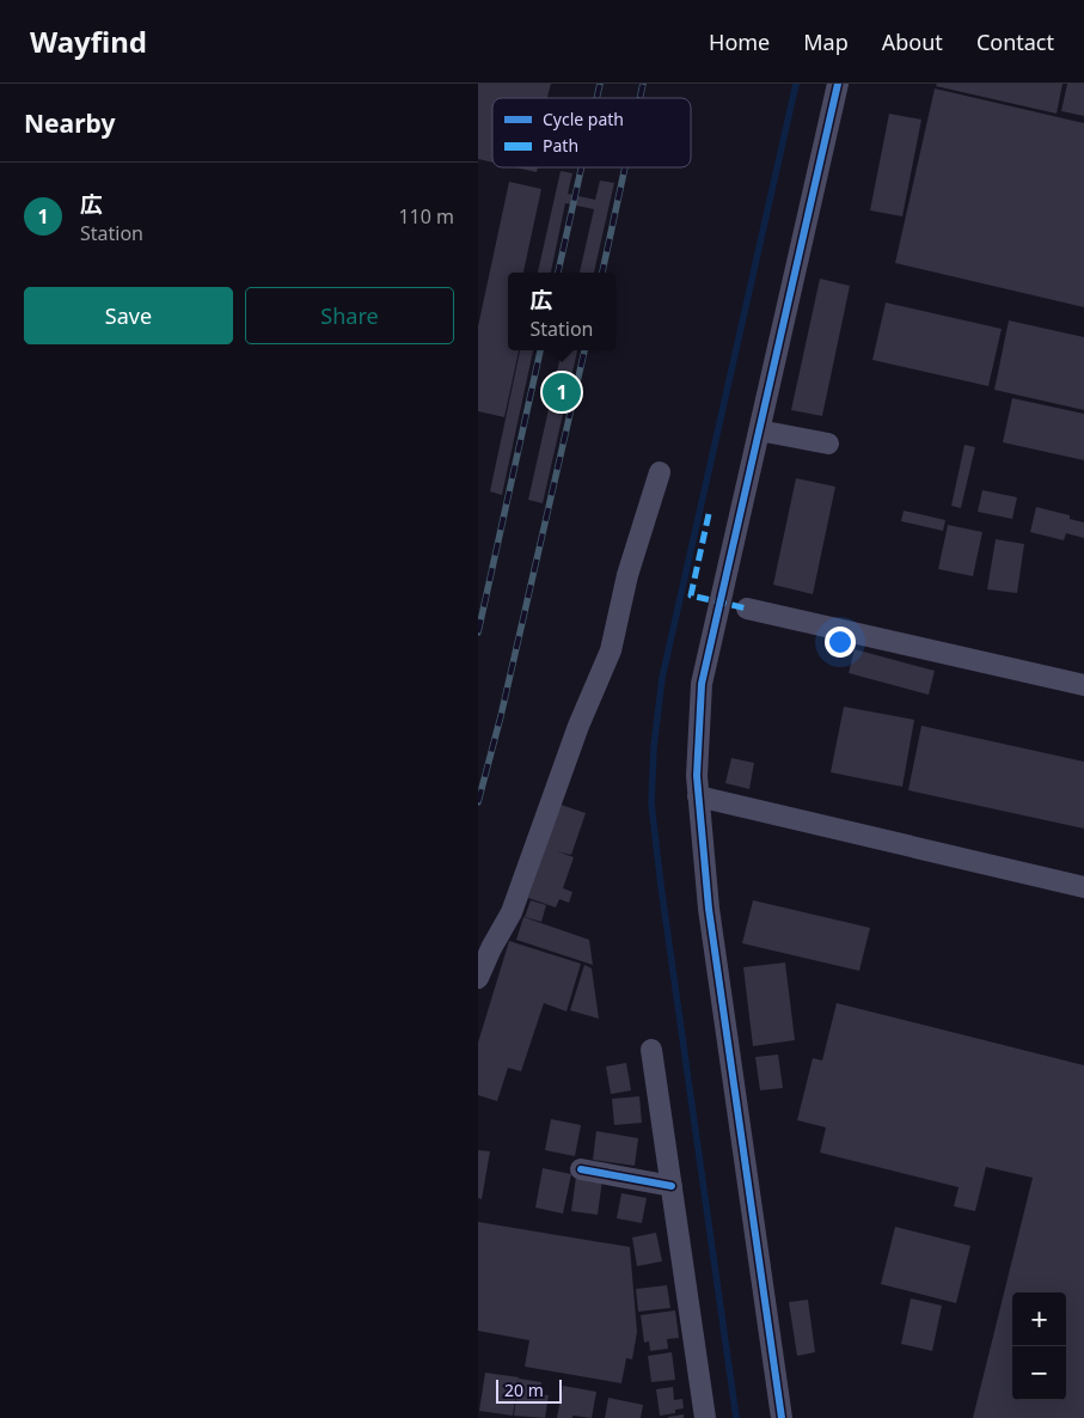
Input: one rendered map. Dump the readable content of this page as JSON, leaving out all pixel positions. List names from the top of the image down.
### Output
{
  "legend": ["Cycle path", "Path"],
  "scale_bar": "20 m",
  "page": {
    "header": "Wayfind",
    "nav": [
      "Home",
      "Map",
      "About",
      "Contact"
    ],
    "heading": "Nearby",
    "list": [
      {
        "mark": "1",
        "name": "広",
        "note": "Station",
        "value": "110 m"
      }
    ],
    "buttons": ["Save", "Share"],
    "popup": ["広", "Station"],
    "pins": "1",
    "map_buttons": ["+", "−"],
    "scale": "20 m"
  }
}
